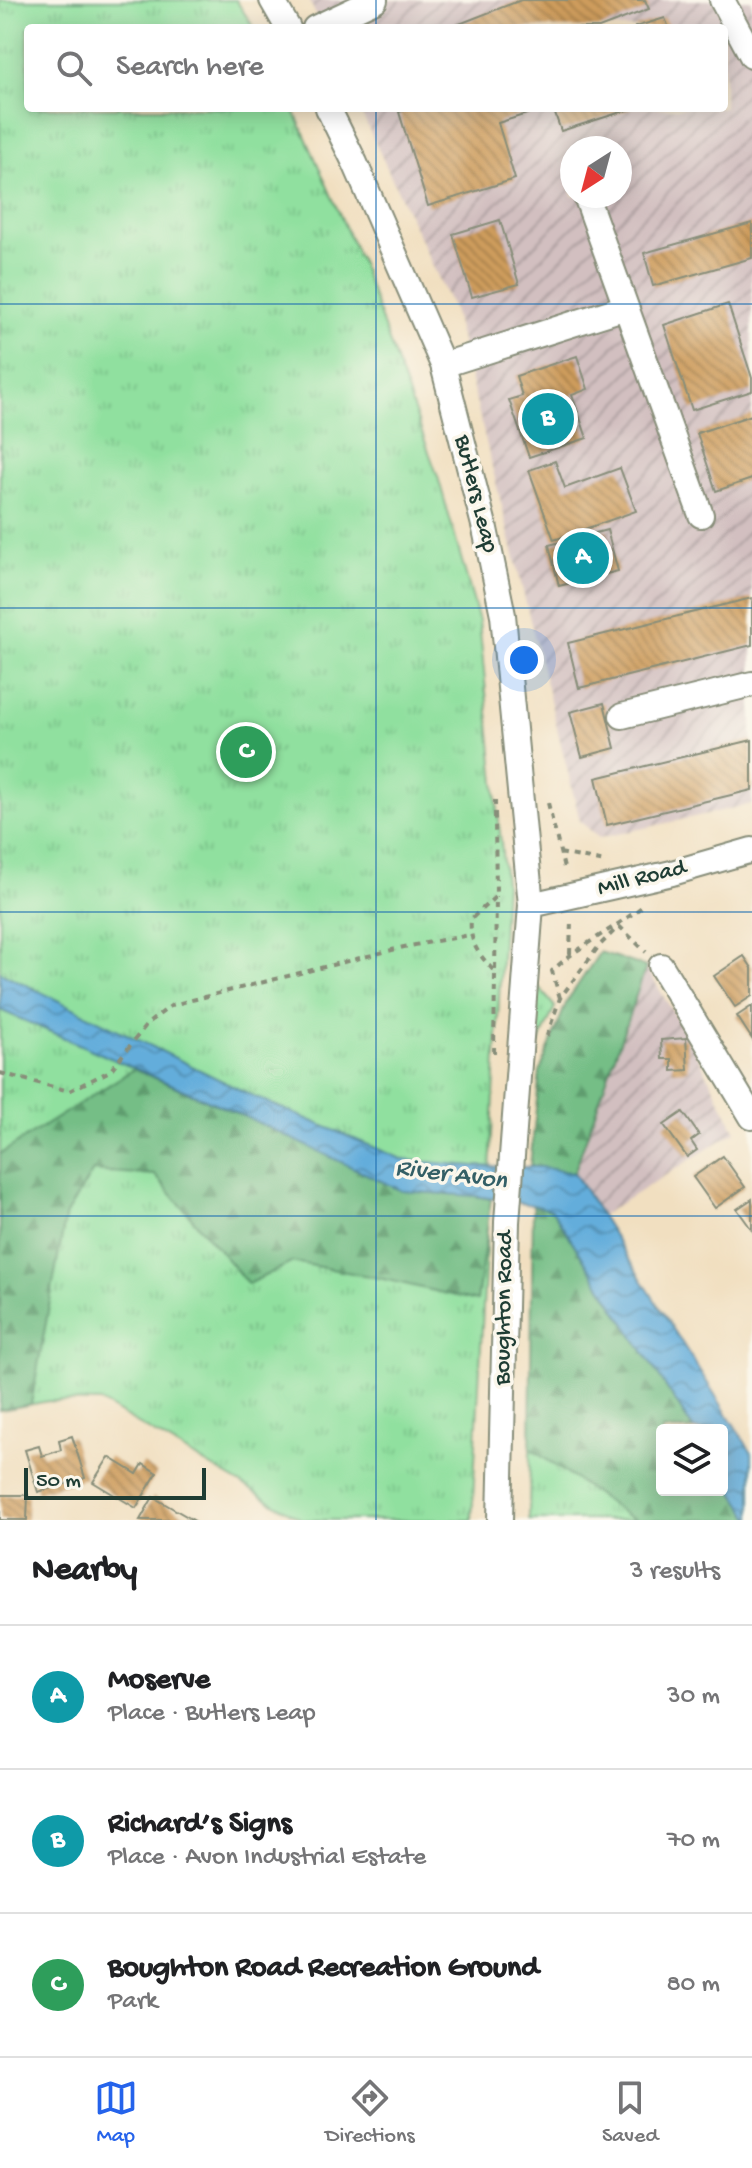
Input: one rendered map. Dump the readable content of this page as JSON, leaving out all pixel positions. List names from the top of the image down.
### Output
{
  "streets": {
    "street": ["Butlers Leap", "Mill Road", "Boughton Road"]
  },
  "crossings": [
    ["Butlers Leap", "Mill Road"],
    ["Butlers Leap", "Boughton Road"],
    ["Mill Road", "Boughton Road"]
  ],
  "water": ["River Avon"],
  "scale_bar": "50 m",
  "north": "bottom left",
  "page": {
    "search": "Search here",
    "pins": ["B", "A", "C"],
    "scale": "50 m",
    "heading": ["Nearby", "3 results"],
    "list": [
      {
        "mark": "A",
        "name": "Moserve",
        "note": "Place · Butlers Leap",
        "value": "30 m"
      },
      {
        "mark": "B",
        "name": "Richard’s Signs",
        "note": "Place · Avon Industrial Estate",
        "value": "70 m"
      },
      {
        "mark": "C",
        "name": "Boughton Road Recreation Ground",
        "note": "Park",
        "value": "80 m"
      }
    ],
    "nav": ["Map", "Directions", "Saved"]
  }
}
